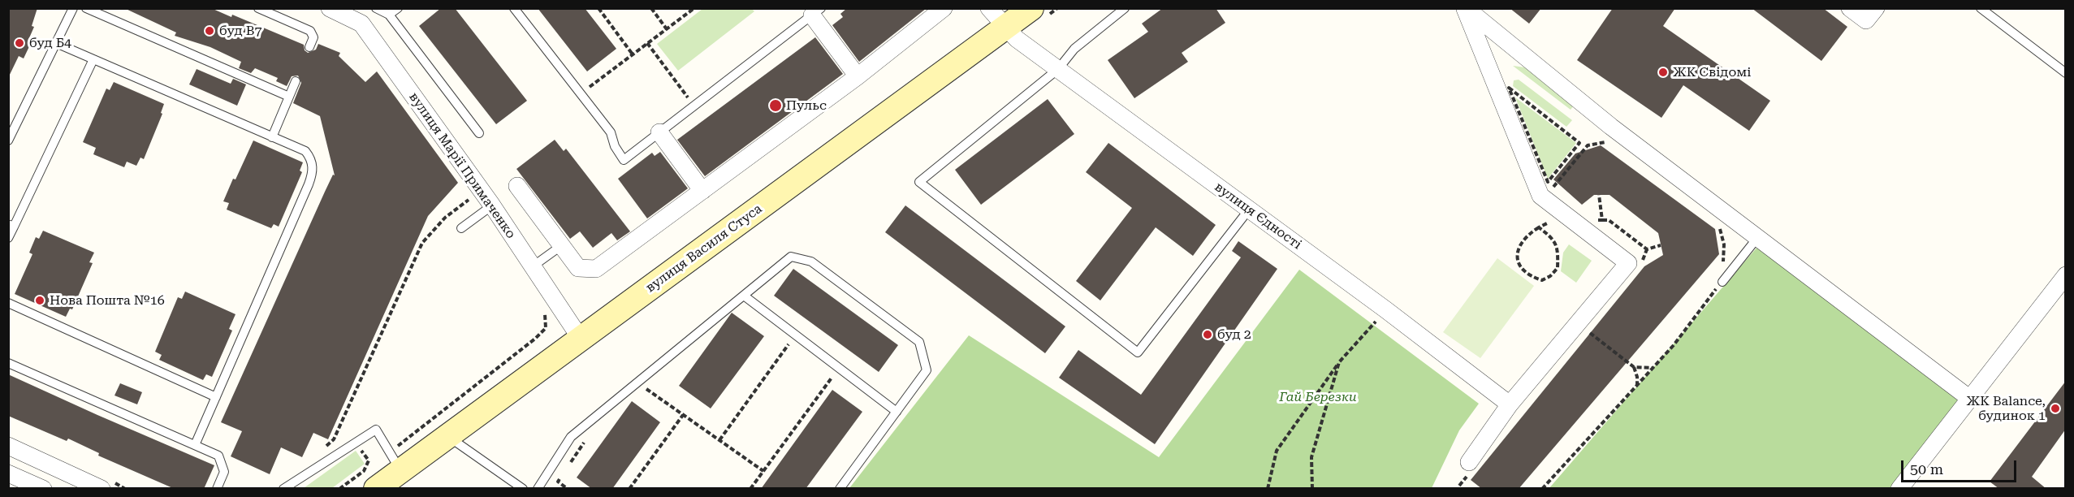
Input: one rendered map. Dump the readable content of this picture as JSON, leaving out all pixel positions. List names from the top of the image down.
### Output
{
  "streets": {
    "main road": ["вулиця Василя Стуса"],
    "street": ["вулиця Марії Примаченко", "вулиця Єдності"]
  },
  "crossings": [
    ["вулиця Марії Примаченко", "вулиця Василя Стуса"],
    ["вулиця Єдності", "вулиця Василя Стуса"]
  ],
  "parks": ["Гай Березки"],
  "places": [
    "буд В7",
    "буд Б4",
    "ЖК Свідомі",
    "Пульс",
    "Нова Пошта №16",
    "буд 2",
    "ЖК Balance, будинок 1"
  ],
  "scale_bar": "50 m"
}
